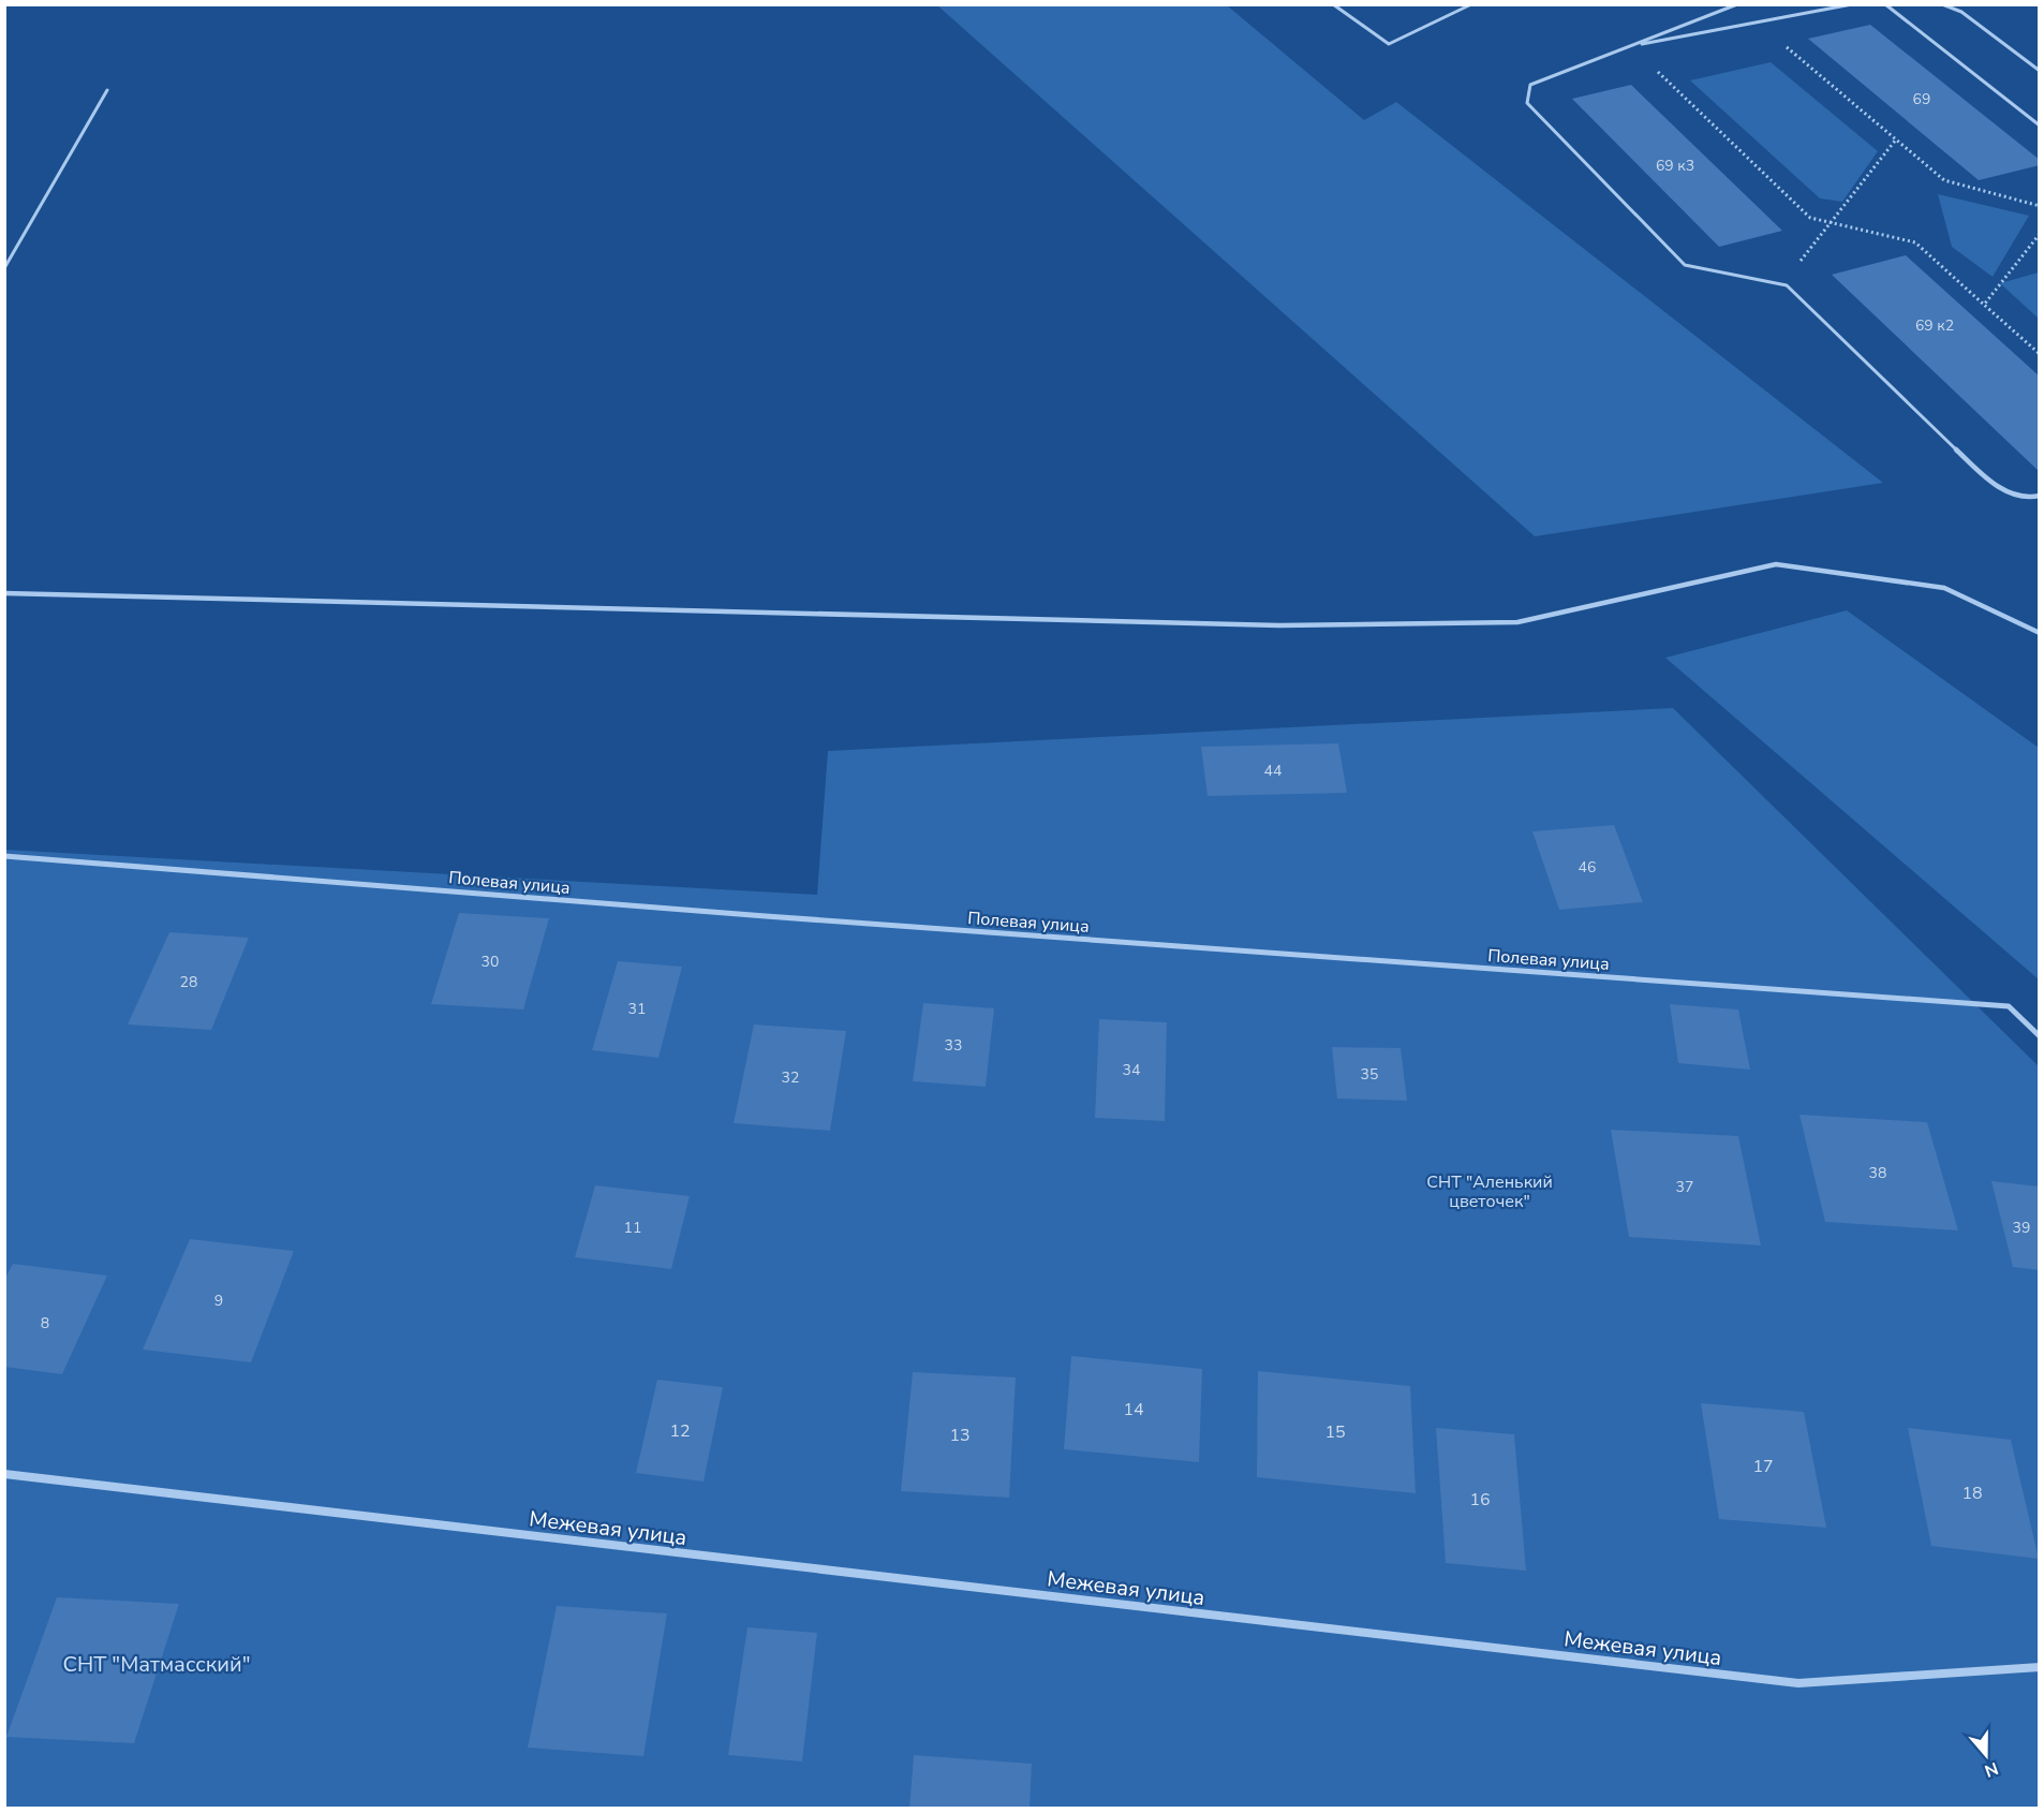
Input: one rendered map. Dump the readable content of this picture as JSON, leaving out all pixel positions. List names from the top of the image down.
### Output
{
  "streets": {
    "street": ["Полевая улица", "Межевая улица"]
  },
  "parks": ["СНТ \"Аленький цветочек\"", "СНТ \"Матмасский\""],
  "house_numbers": [
    "69",
    "69 к3",
    "69 к2",
    "44",
    "46",
    "30",
    "28",
    "31",
    "33",
    "34",
    "35",
    "32",
    "38",
    "37",
    "11",
    "39",
    "9",
    "8",
    "14",
    "12",
    "15",
    "13",
    "17",
    "18",
    "16"
  ],
  "north": "bottom"
}
